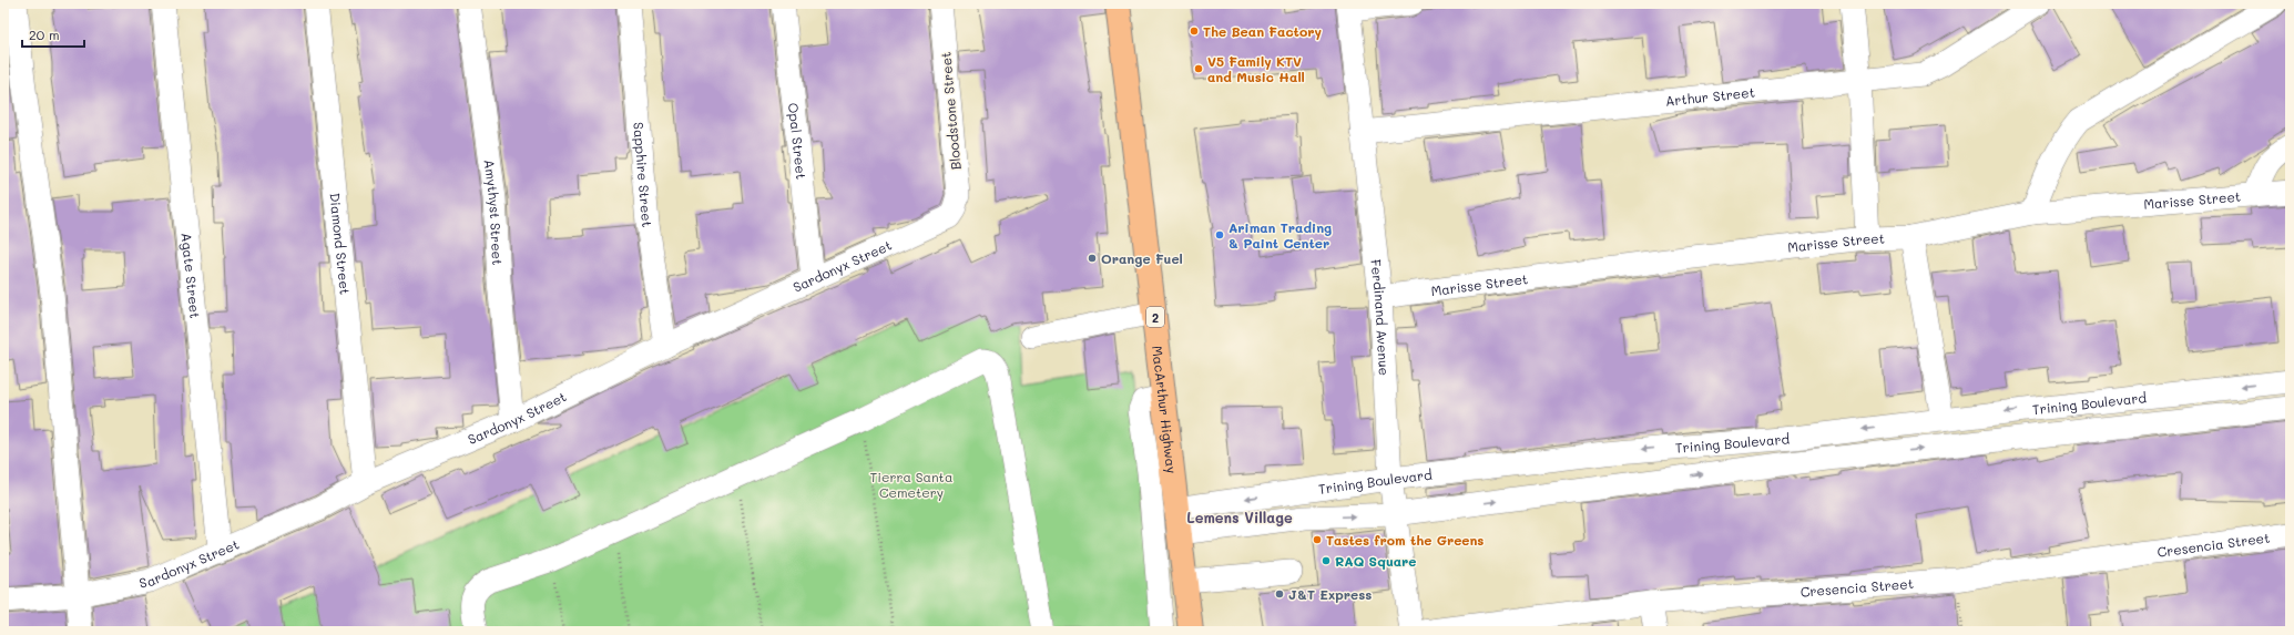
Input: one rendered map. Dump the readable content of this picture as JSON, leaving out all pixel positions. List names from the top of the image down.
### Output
{
  "streets": {
    "highway": ["2", "MacArthur Highway"],
    "street": [
      "Arthur Street",
      "Bloodstone Street",
      "Opal Street",
      "Sapphire Street",
      "Marisse Street",
      "Amythyst Street",
      "Diamond Street",
      "Sardonyx Street",
      "Agate Street",
      "Ferdinand Avenue",
      "Trining Boulevard",
      "Cresencia Street"
    ]
  },
  "crossings": [
    ["Arthur Street", "Ferdinand Avenue"],
    ["Bloodstone Street", "Sardonyx Street"],
    ["Opal Street", "Sardonyx Street"],
    ["Sapphire Street", "Sardonyx Street"],
    ["Marisse Street", "Ferdinand Avenue"],
    ["Amythyst Street", "Sardonyx Street"],
    ["Diamond Street", "Sardonyx Street"],
    ["Sardonyx Street", "Agate Street"],
    ["Ferdinand Avenue", "Trining Boulevard"],
    ["Trining Boulevard", "MacArthur Highway"]
  ],
  "districts": ["Lemens Village"],
  "parks": ["Tierra Santa Cemetery"],
  "places": [
    "The Bean Factory",
    "V5 Family KTV and Music Hall",
    "Ariman Trading & Paint Center",
    "Orange Fuel",
    "Tastes from the Greens",
    "RAQ Square",
    "J&T Express"
  ],
  "scale_bar": "20 m"
}
